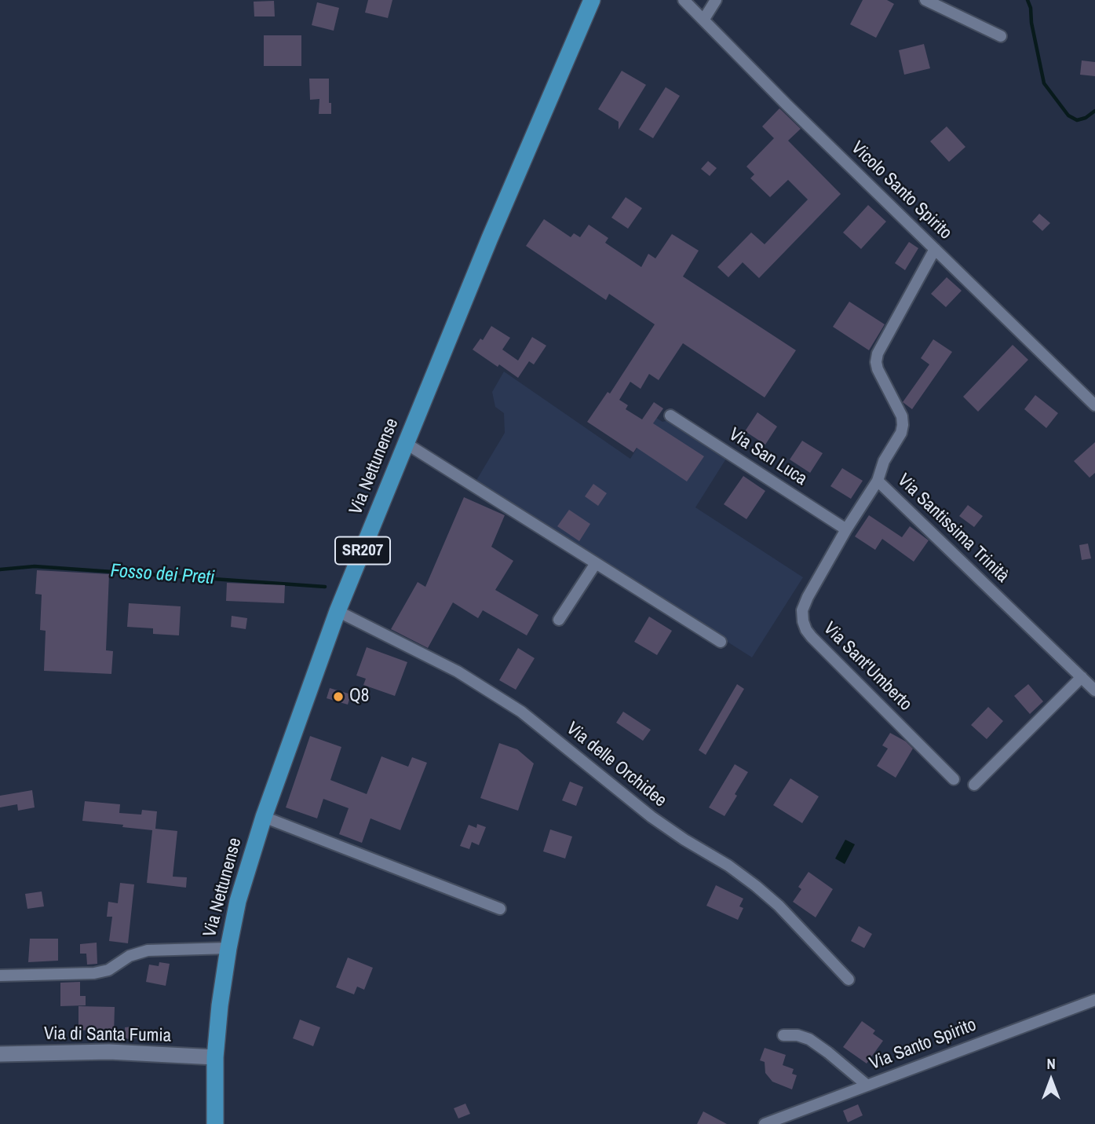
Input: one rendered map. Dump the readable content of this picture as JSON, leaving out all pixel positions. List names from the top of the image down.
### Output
{
  "streets": {
    "main road": ["Via Nettunense", "SR207"],
    "street": [
      "Vicolo Santo Spirito",
      "Via San Luca",
      "Via Santissima Trinità",
      "Via Sant'Umberto",
      "Via delle Orchidee",
      "Via di Santa Fumia",
      "Via Santo Spirito"
    ]
  },
  "crossings": [
    ["Vicolo Santo Spirito", "Via Santissima Trinità"],
    ["Via San Luca", "Via Sant'Umberto"],
    ["Via Nettunense", "Via delle Orchidee"],
    ["Via Nettunense", "Via di Santa Fumia"],
    ["Via Santissima Trinità", "Via Sant'Umberto"]
  ],
  "water": ["Fosso dei Preti"],
  "places": ["Q8"],
  "north": "top"
}
